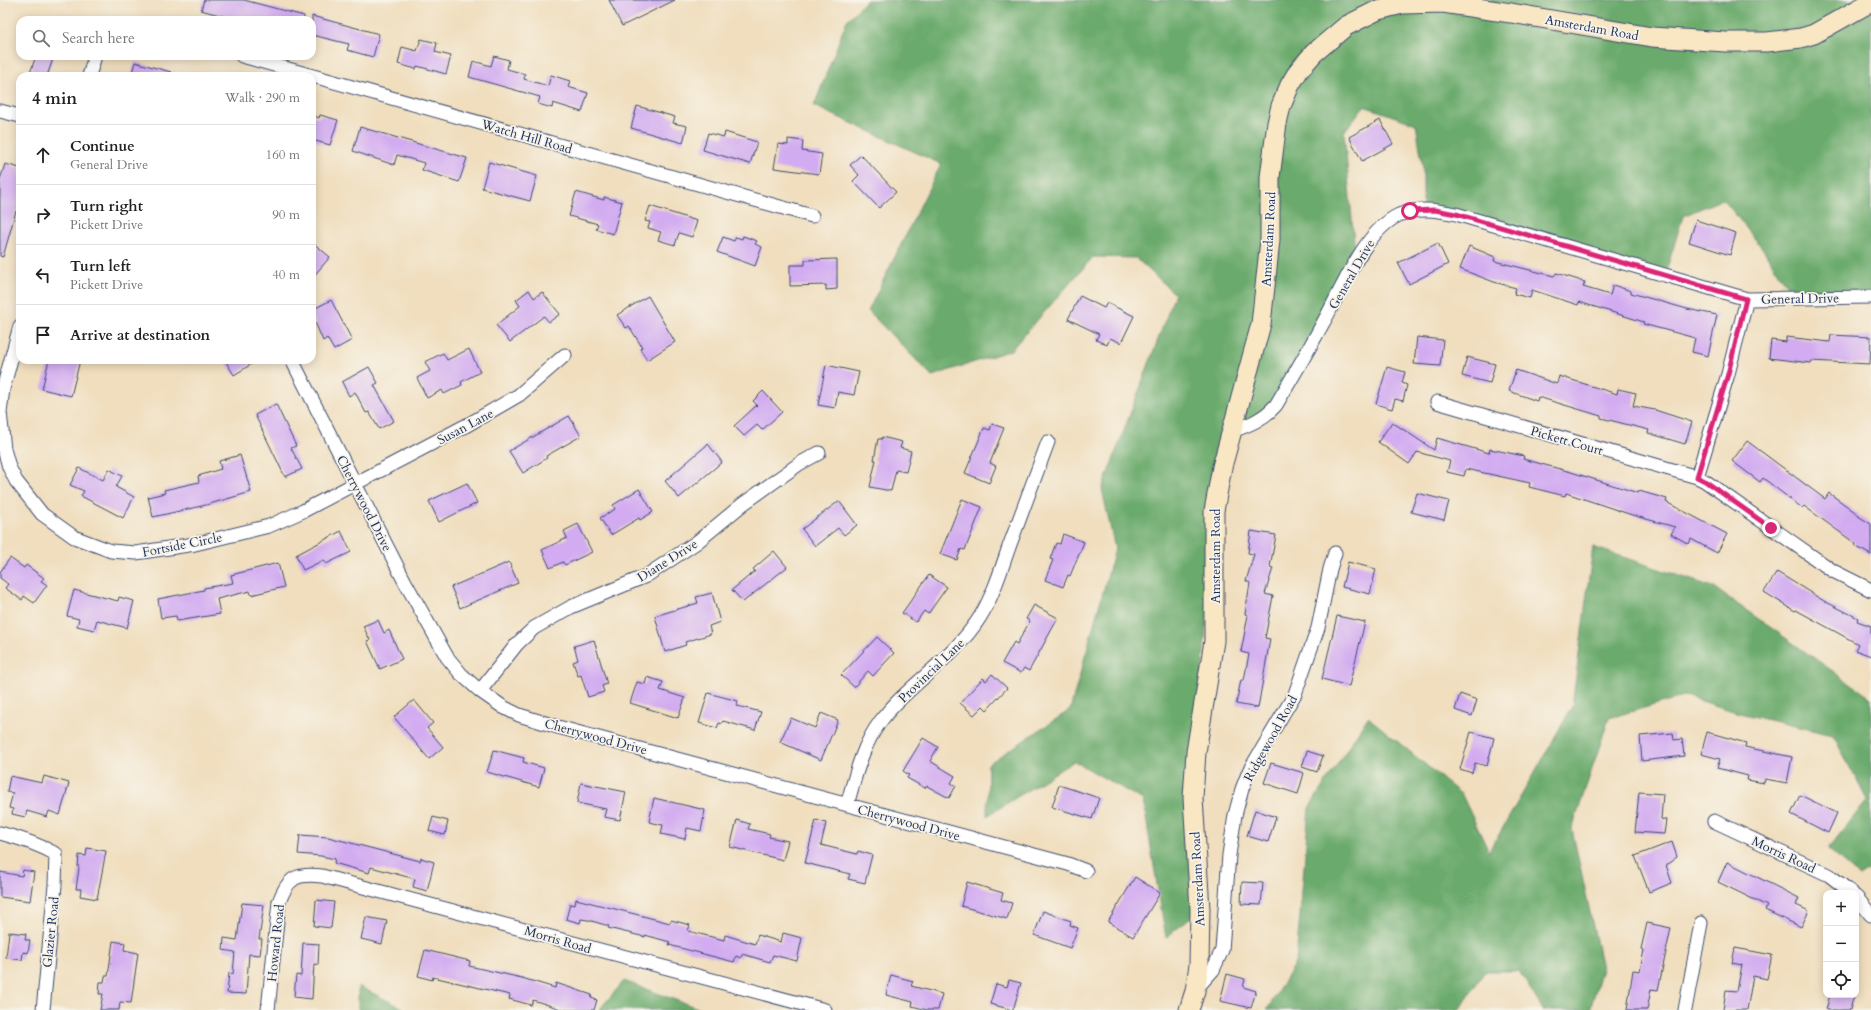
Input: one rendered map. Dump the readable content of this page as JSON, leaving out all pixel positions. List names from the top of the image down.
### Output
{
  "streets": {
    "street": [
      "Amsterdam Road",
      "Watch Hill Road",
      "General Drive",
      "Susan Lane",
      "Pickett Court",
      "Cherrywood Drive",
      "Fortside Circle",
      "Diane Drive",
      "Provincial Lane",
      "Ridgewood Road",
      "Morris Road",
      "Glazier Road",
      "Howard Road"
    ]
  },
  "crossings": [
    ["Amsterdam Road", "General Drive"],
    ["Amsterdam Road", "Ridgewood Road"],
    ["Susan Lane", "Cherrywood Drive"],
    ["Susan Lane", "Fortside Circle"],
    ["Cherrywood Drive", "Fortside Circle"],
    ["Cherrywood Drive", "Diane Drive"],
    ["Cherrywood Drive", "Provincial Lane"],
    ["Morris Road", "Howard Road"]
  ],
  "page": {
    "search": "Search here",
    "heading": ["4 min", "Walk · 290 m"],
    "list": [
      ["Continue", "General Drive", "160 m"],
      ["Turn right", "Pickett Drive", "90 m"],
      ["Turn left", "Pickett Drive", "40 m"],
      "Arrive at destination"
    ],
    "map_buttons": ["+", "−"]
  }
}
